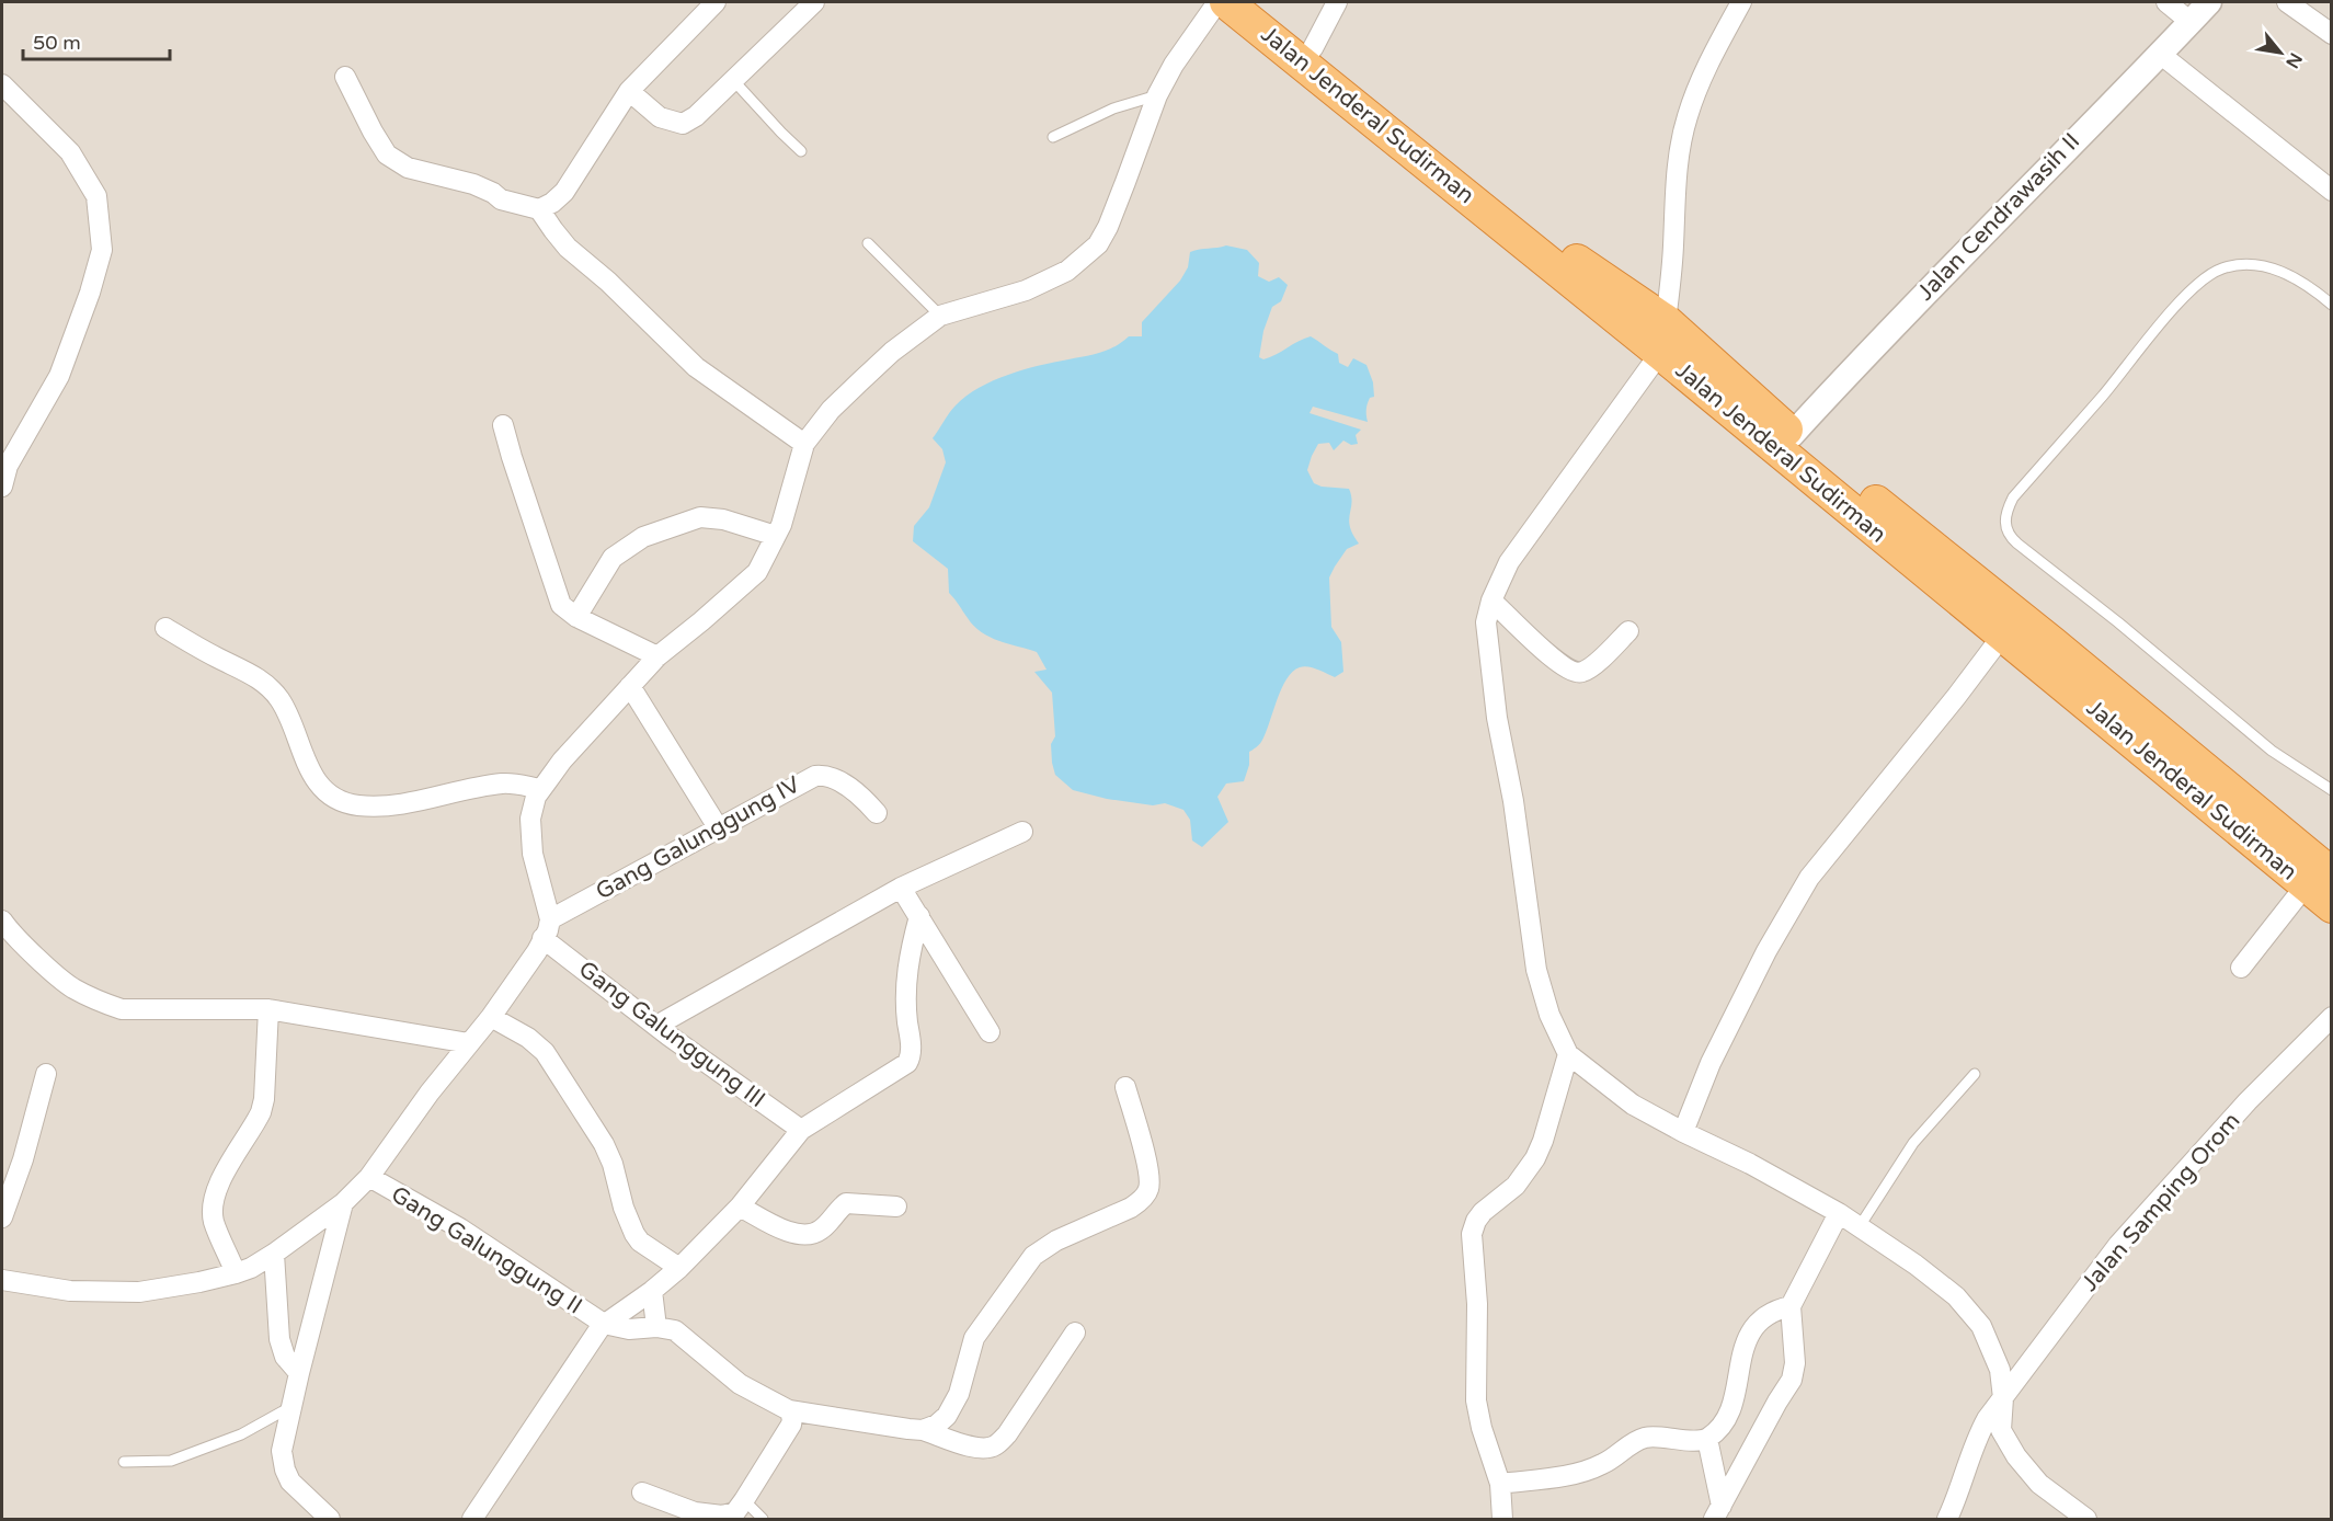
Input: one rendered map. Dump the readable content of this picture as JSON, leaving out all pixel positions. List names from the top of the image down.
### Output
{
  "streets": {
    "highway": ["Jalan Jenderal Sudirman"],
    "street": [
      "Jalan Cendrawasih II",
      "Gang Galunggung IV",
      "Gang Galunggung III",
      "Jalan Samping Orom",
      "Gang Galunggung II"
    ]
  },
  "crossings": [
    ["Jalan Jenderal Sudirman", "Jalan Cendrawasih II"]
  ],
  "scale_bar": "50 m",
  "north": "bottom right"
}
